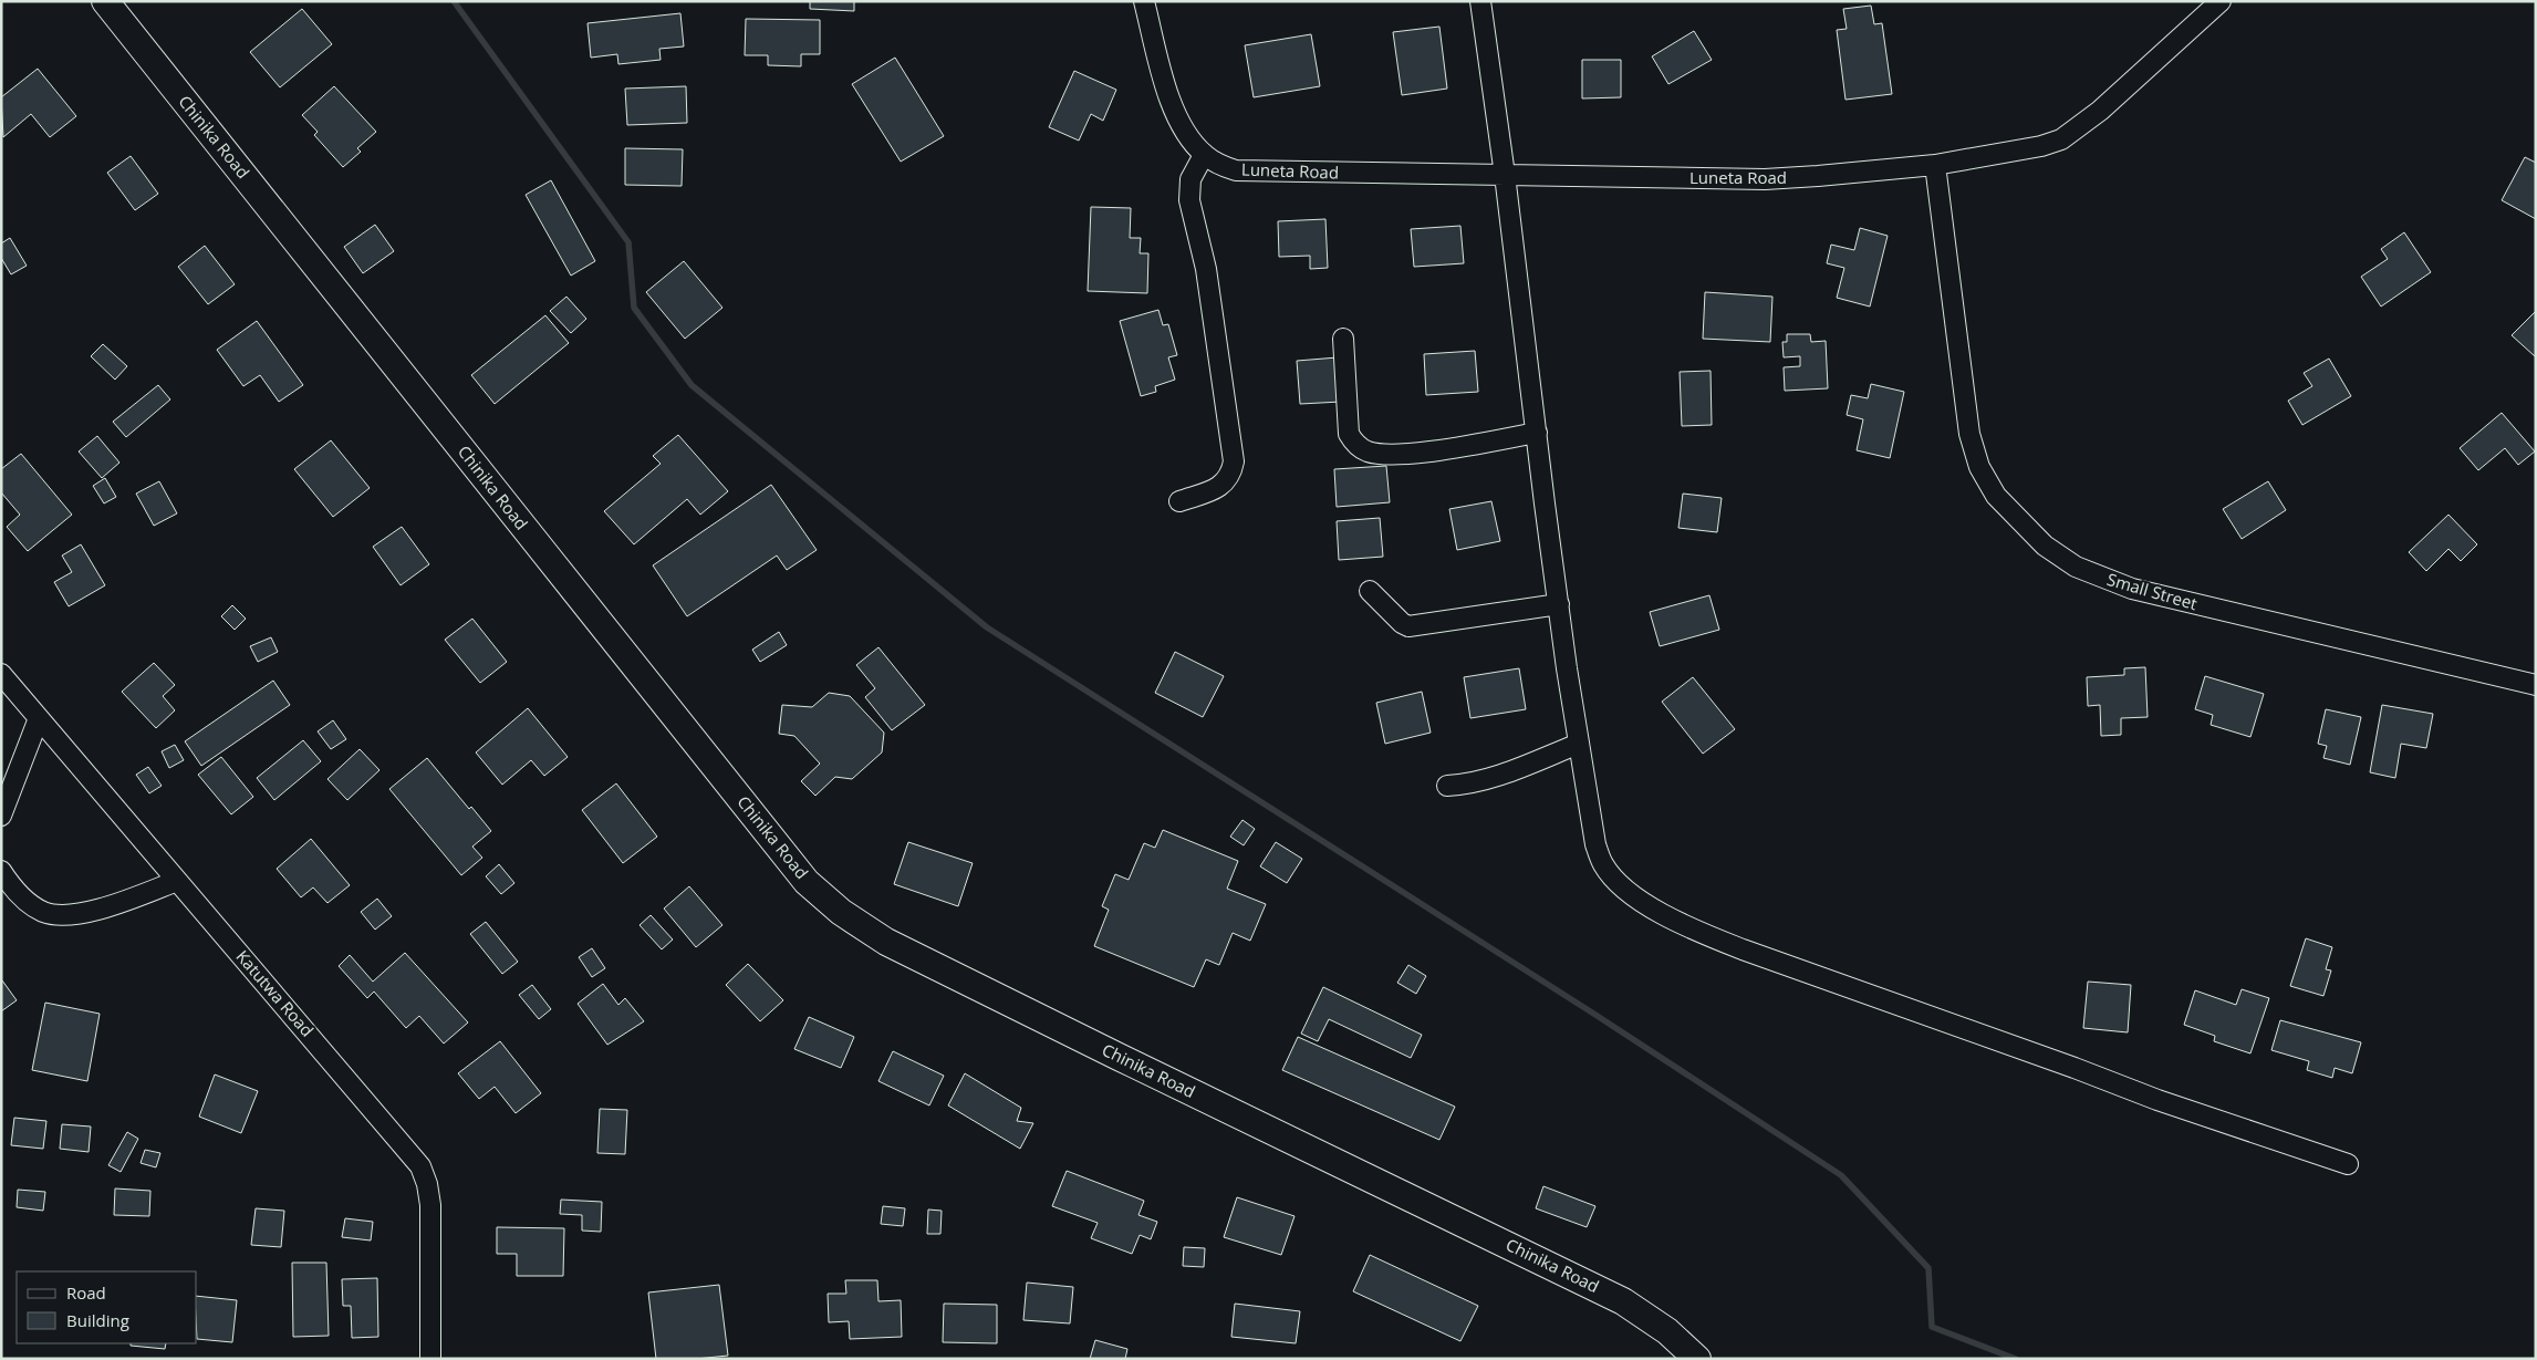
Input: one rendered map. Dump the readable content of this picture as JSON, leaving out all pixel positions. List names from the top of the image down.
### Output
{
  "streets": {
    "main road": ["Chinika Road"],
    "street": ["Luneta Road", "Small Street", "Katutwa Road"]
  },
  "crossings": [
    ["Luneta Road", "Small Street"]
  ],
  "legend": ["Road", "Building"]
}
